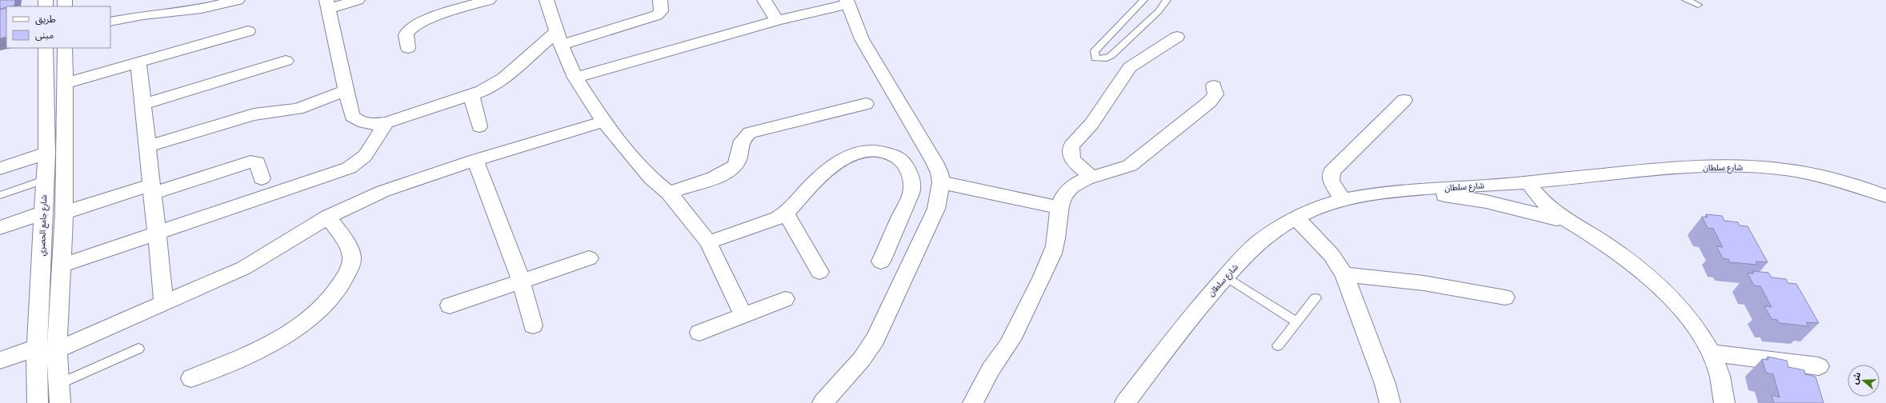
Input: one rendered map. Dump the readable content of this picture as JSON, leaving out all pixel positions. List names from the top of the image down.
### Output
{
  "streets": {
    "street": ["شارع سلطان", "شارع جامع الحصري"]
  },
  "legend": ["طريق", "مبنى"],
  "north": "left"
}
